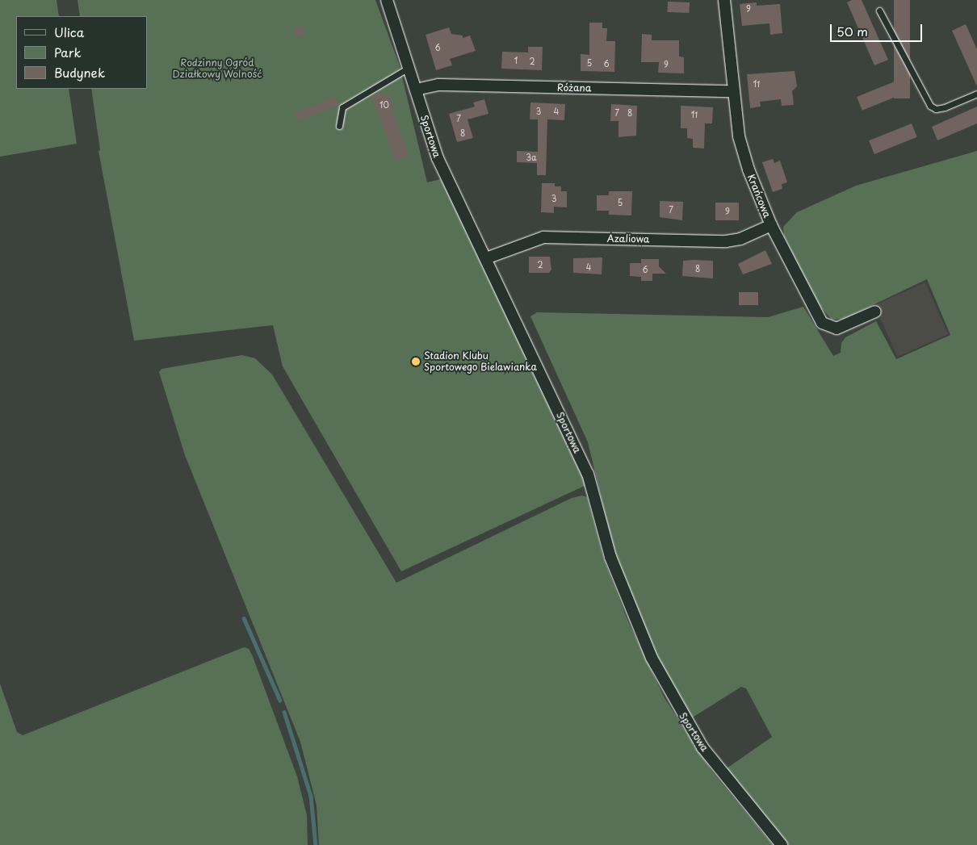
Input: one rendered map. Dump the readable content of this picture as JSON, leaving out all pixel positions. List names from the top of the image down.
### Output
{
  "streets": {
    "street": [
      "Różana",
      "Sportowa",
      "Krańcowa",
      "Azaliowa"
    ]
  },
  "crossings": [
    ["Różana", "Sportowa"],
    ["Różana", "Krańcowa"],
    ["Sportowa", "Azaliowa"],
    ["Krańcowa", "Azaliowa"]
  ],
  "parks": ["Rodzinny Ogród Działkowy Wolność"],
  "places": ["Stadion Klubu Sportowego Bielawianka"],
  "house_numbers": [
    "9",
    "6",
    "1",
    "2",
    "5",
    "6",
    "9",
    "11",
    "10",
    "3",
    "4",
    "7",
    "8",
    "11",
    "7",
    "8",
    "3a",
    "3",
    "5",
    "7",
    "9",
    "2",
    "4",
    "8",
    "6"
  ],
  "legend": ["Ulica", "Park", "Budynek"],
  "scale_bar": "50 m"
}
